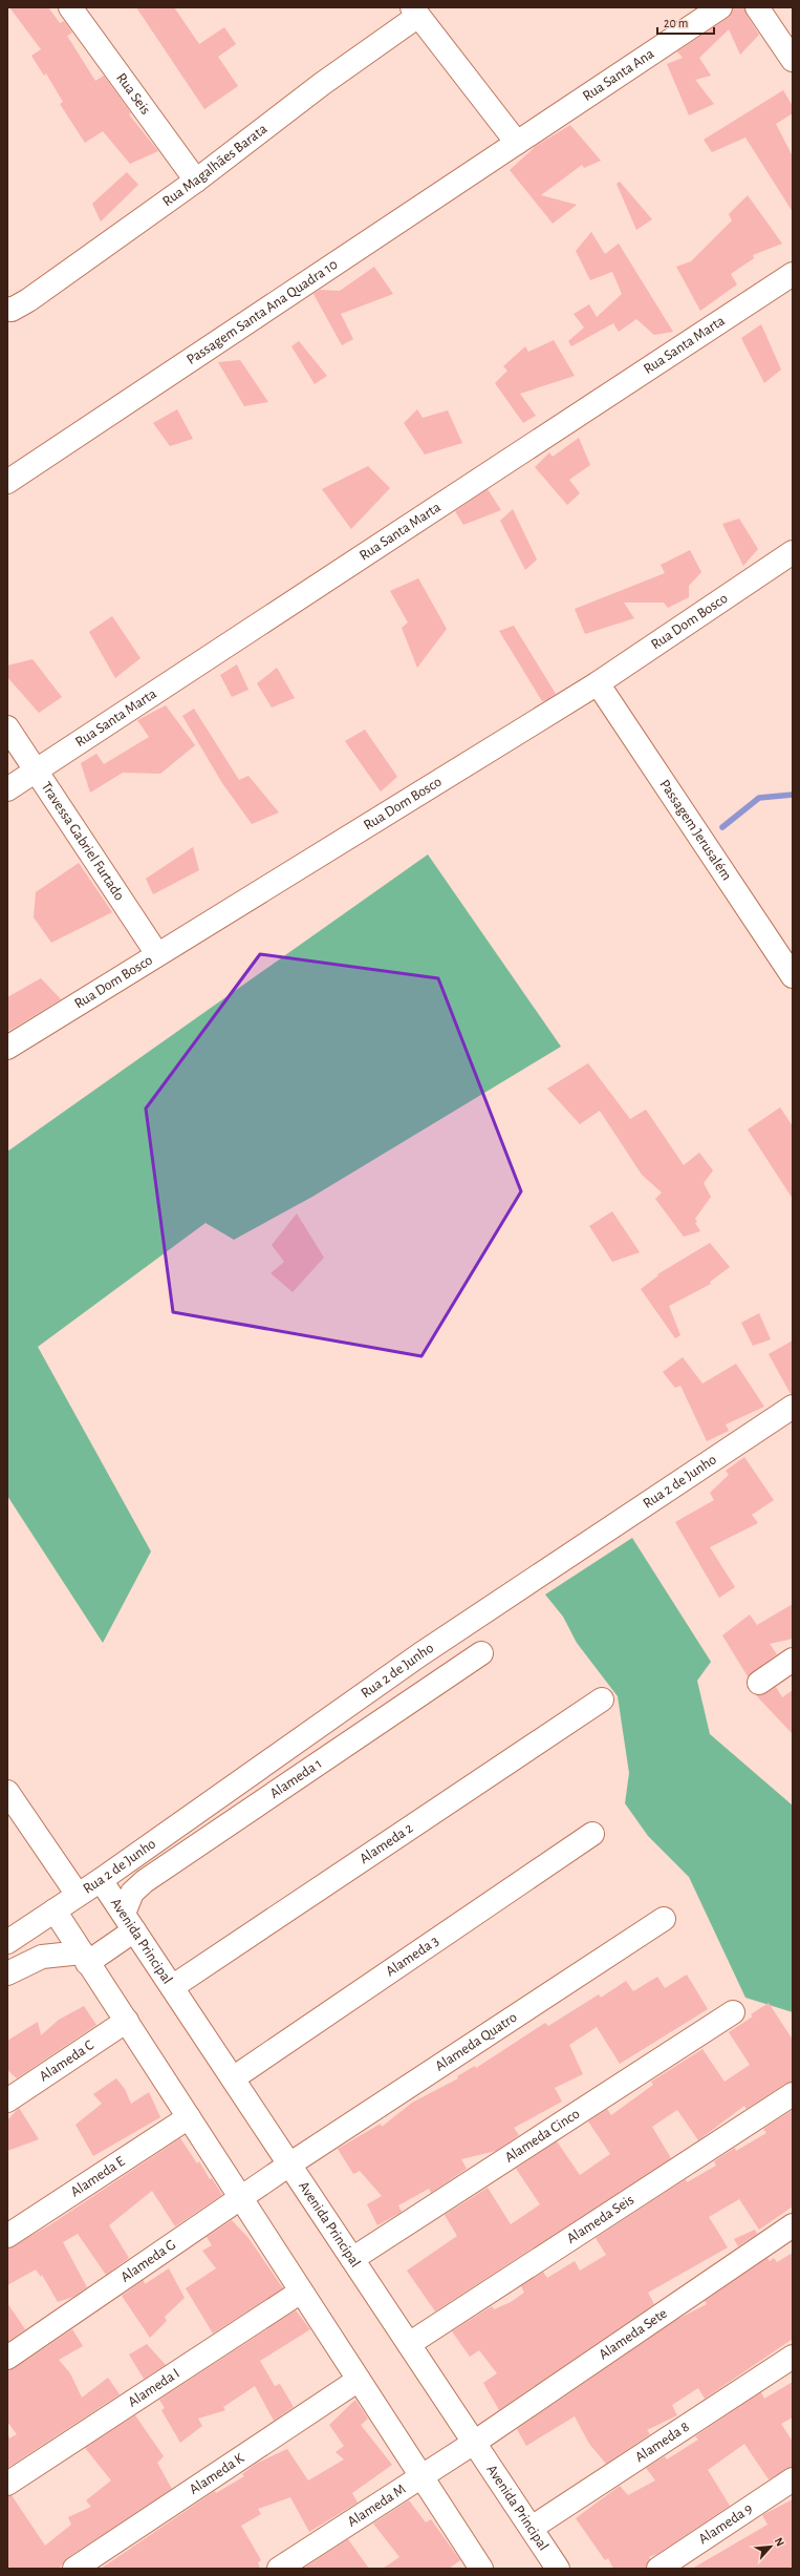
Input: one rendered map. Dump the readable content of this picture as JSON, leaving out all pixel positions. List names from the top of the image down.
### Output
{
  "streets": {
    "street": [
      "Rua Santa Ana",
      "Rua Seis",
      "Rua Magalhães Barata",
      "Passagem Santa Ana Quadra 10",
      "Rua Santa Marta",
      "Rua Dom Bosco",
      "Passagem Jerusalém",
      "Travessa Gabriel Furtado",
      "Rua 2 de Junho",
      "Alameda 1",
      "Alameda 2",
      "Avenida Principal",
      "Alameda 3",
      "Alameda Quatro",
      "Alameda C",
      "Alameda Cinco",
      "Alameda E",
      "Alameda Seis",
      "Alameda G",
      "Alameda Sete",
      "Alameda I",
      "Alameda 8",
      "Alameda K",
      "Alameda M",
      "Alameda 9"
    ]
  },
  "crossings": [
    ["Rua Santa Ana", "Passagem Santa Ana Quadra 10"],
    ["Rua Seis", "Rua Magalhães Barata"],
    ["Rua Santa Marta", "Travessa Gabriel Furtado"],
    ["Rua Dom Bosco", "Passagem Jerusalém"],
    ["Rua Dom Bosco", "Travessa Gabriel Furtado"],
    ["Rua 2 de Junho", "Avenida Principal"],
    ["Alameda 1", "Avenida Principal"],
    ["Alameda 2", "Avenida Principal"],
    ["Avenida Principal", "Alameda 3"],
    ["Avenida Principal", "Alameda Quatro"],
    ["Avenida Principal", "Alameda Cinco"],
    ["Avenida Principal", "Alameda Seis"],
    ["Avenida Principal", "Alameda G"],
    ["Avenida Principal", "Alameda Sete"],
    ["Avenida Principal", "Alameda 8"],
    ["Avenida Principal", "Alameda M"],
    ["Alameda Quatro", "Alameda G"],
    ["Alameda Sete", "Alameda M"]
  ],
  "scale_bar": "20 m",
  "north": "top right"
}
